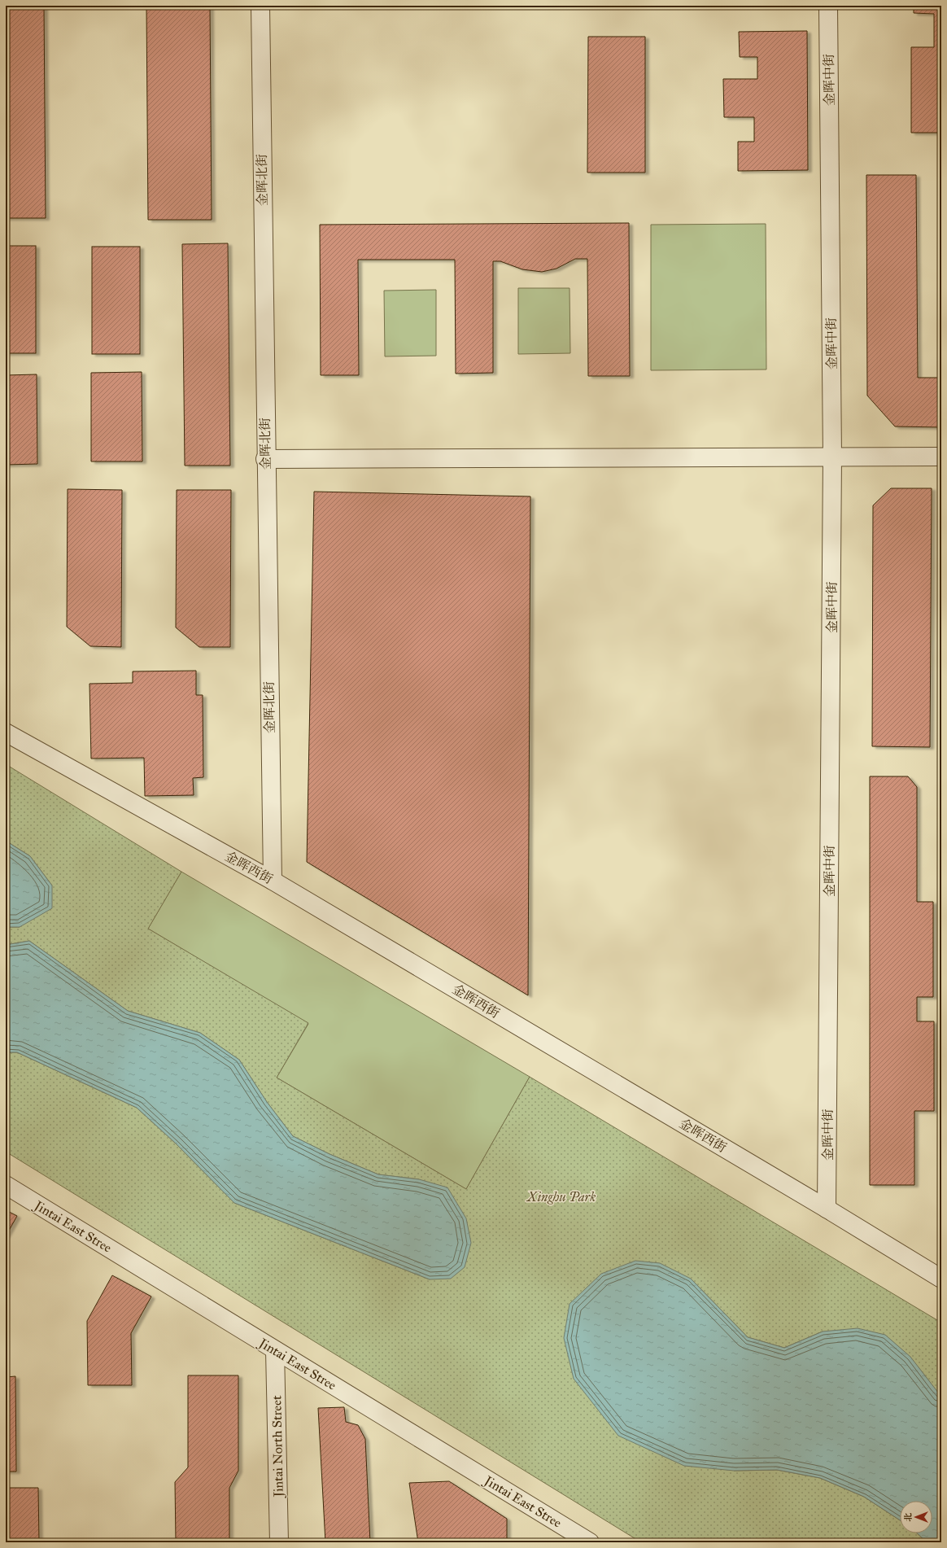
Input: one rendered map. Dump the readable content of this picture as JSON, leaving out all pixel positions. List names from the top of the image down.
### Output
{
  "streets": {
    "street": [
      "金晖中街",
      "金晖北街",
      "金晖西街",
      "Jintai East Stree",
      "Jintai North Street"
    ]
  },
  "crossings": [
    ["金晖中街", "金晖西街"],
    ["金晖北街", "金晖西街"],
    ["Jintai East Stree", "Jintai North Street"]
  ],
  "parks": ["Xinghu Park"],
  "north": "left"
}
